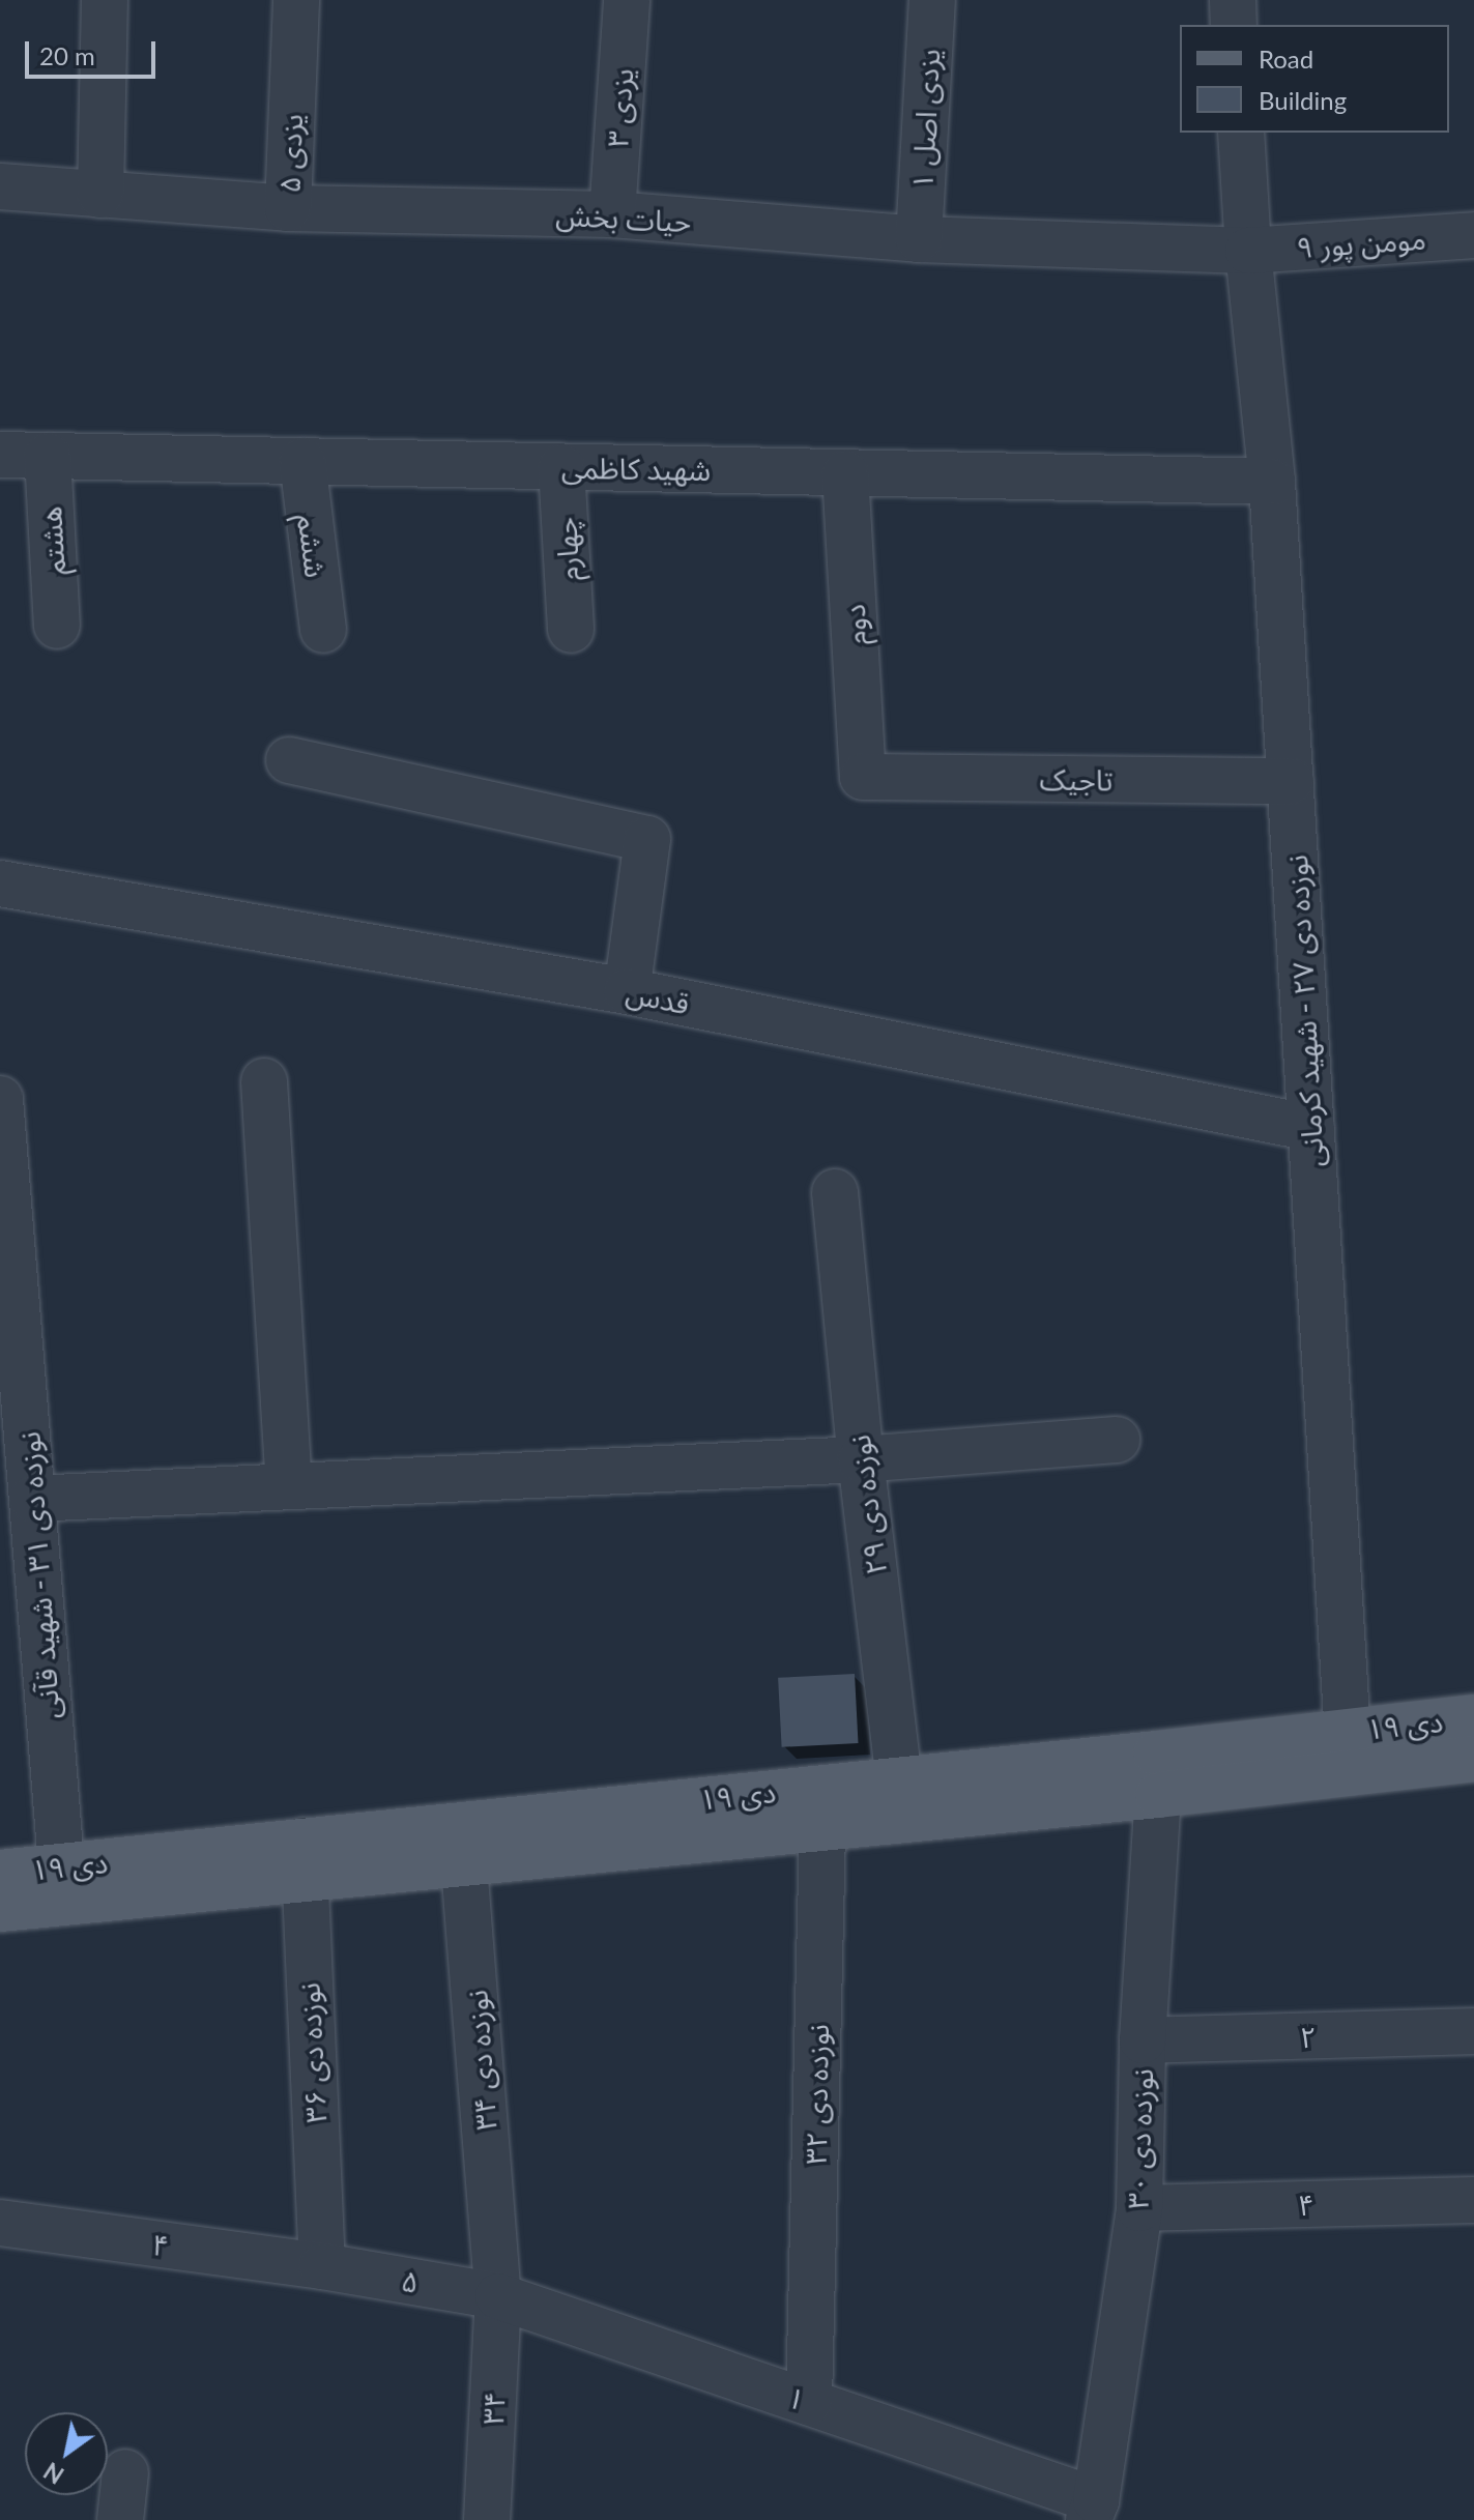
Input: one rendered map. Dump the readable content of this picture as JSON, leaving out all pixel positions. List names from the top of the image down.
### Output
{
  "streets": {
    "main road": ["۱۹ دی"],
    "street": [
      "یزدی ۳",
      "یزدی اصل ۱",
      "یزدی ۵",
      "حیات بخش",
      "مومن پور ۹",
      "شهید کاظمی",
      "هشتم",
      "ششم",
      "چهارم",
      "دوم",
      "تاجیک",
      "قدس",
      "نوزده دی ۲۷ - شهید کرمانی",
      "نوزده دی ۲۹",
      "نوزده دی ۳۱ - شهید قآنی",
      "۲",
      "نوزده دی ۳۶",
      "نوزده دی ۳۴",
      "نوزده دی ۳۲",
      "نوزده دی ۳۰",
      "۴",
      "۵",
      "۱",
      "۳۴"
    ]
  },
  "crossings": [
    ["یزدی ۳", "حیات بخش"],
    ["یزدی اصل ۱", "حیات بخش"],
    ["یزدی ۵", "حیات بخش"],
    ["حیات بخش", "مومن پور ۹"],
    ["حیات بخش", "نوزده دی ۲۷ - شهید کرمانی"],
    ["مومن پور ۹", "نوزده دی ۲۷ - شهید کرمانی"],
    ["شهید کاظمی", "هشتم"],
    ["شهید کاظمی", "ششم"],
    ["شهید کاظمی", "چهارم"],
    ["شهید کاظمی", "دوم"],
    ["شهید کاظمی", "نوزده دی ۲۷ - شهید کرمانی"],
    ["دوم", "تاجیک"],
    ["تاجیک", "نوزده دی ۲۷ - شهید کرمانی"],
    ["قدس", "نوزده دی ۲۷ - شهید کرمانی"],
    ["نوزده دی ۲۷ - شهید کرمانی", "۱۹ دی"],
    ["نوزده دی ۲۹", "۱۹ دی"],
    ["نوزده دی ۳۱ - شهید قآنی", "۱۹ دی"],
    ["۱۹ دی", "نوزده دی ۳۶"],
    ["۱۹ دی", "نوزده دی ۳۴"],
    ["۱۹ دی", "نوزده دی ۳۲"],
    ["۱۹ دی", "نوزده دی ۳۰"],
    ["۲", "نوزده دی ۳۰"],
    ["نوزده دی ۳۶", "۴"],
    ["نوزده دی ۳۶", "۵"],
    ["نوزده دی ۳۴", "۵"],
    ["نوزده دی ۳۴", "۱"],
    ["نوزده دی ۳۴", "۳۴"],
    ["نوزده دی ۳۲", "۱"],
    ["نوزده دی ۳۰", "۴"],
    ["نوزده دی ۳۰", "۱"],
    ["۴", "۵"],
    ["۵", "۱"],
    ["۵", "۳۴"],
    ["۱", "۳۴"]
  ],
  "legend": ["Road", "Building"],
  "scale_bar": "20 m",
  "north": "bottom left"
}
